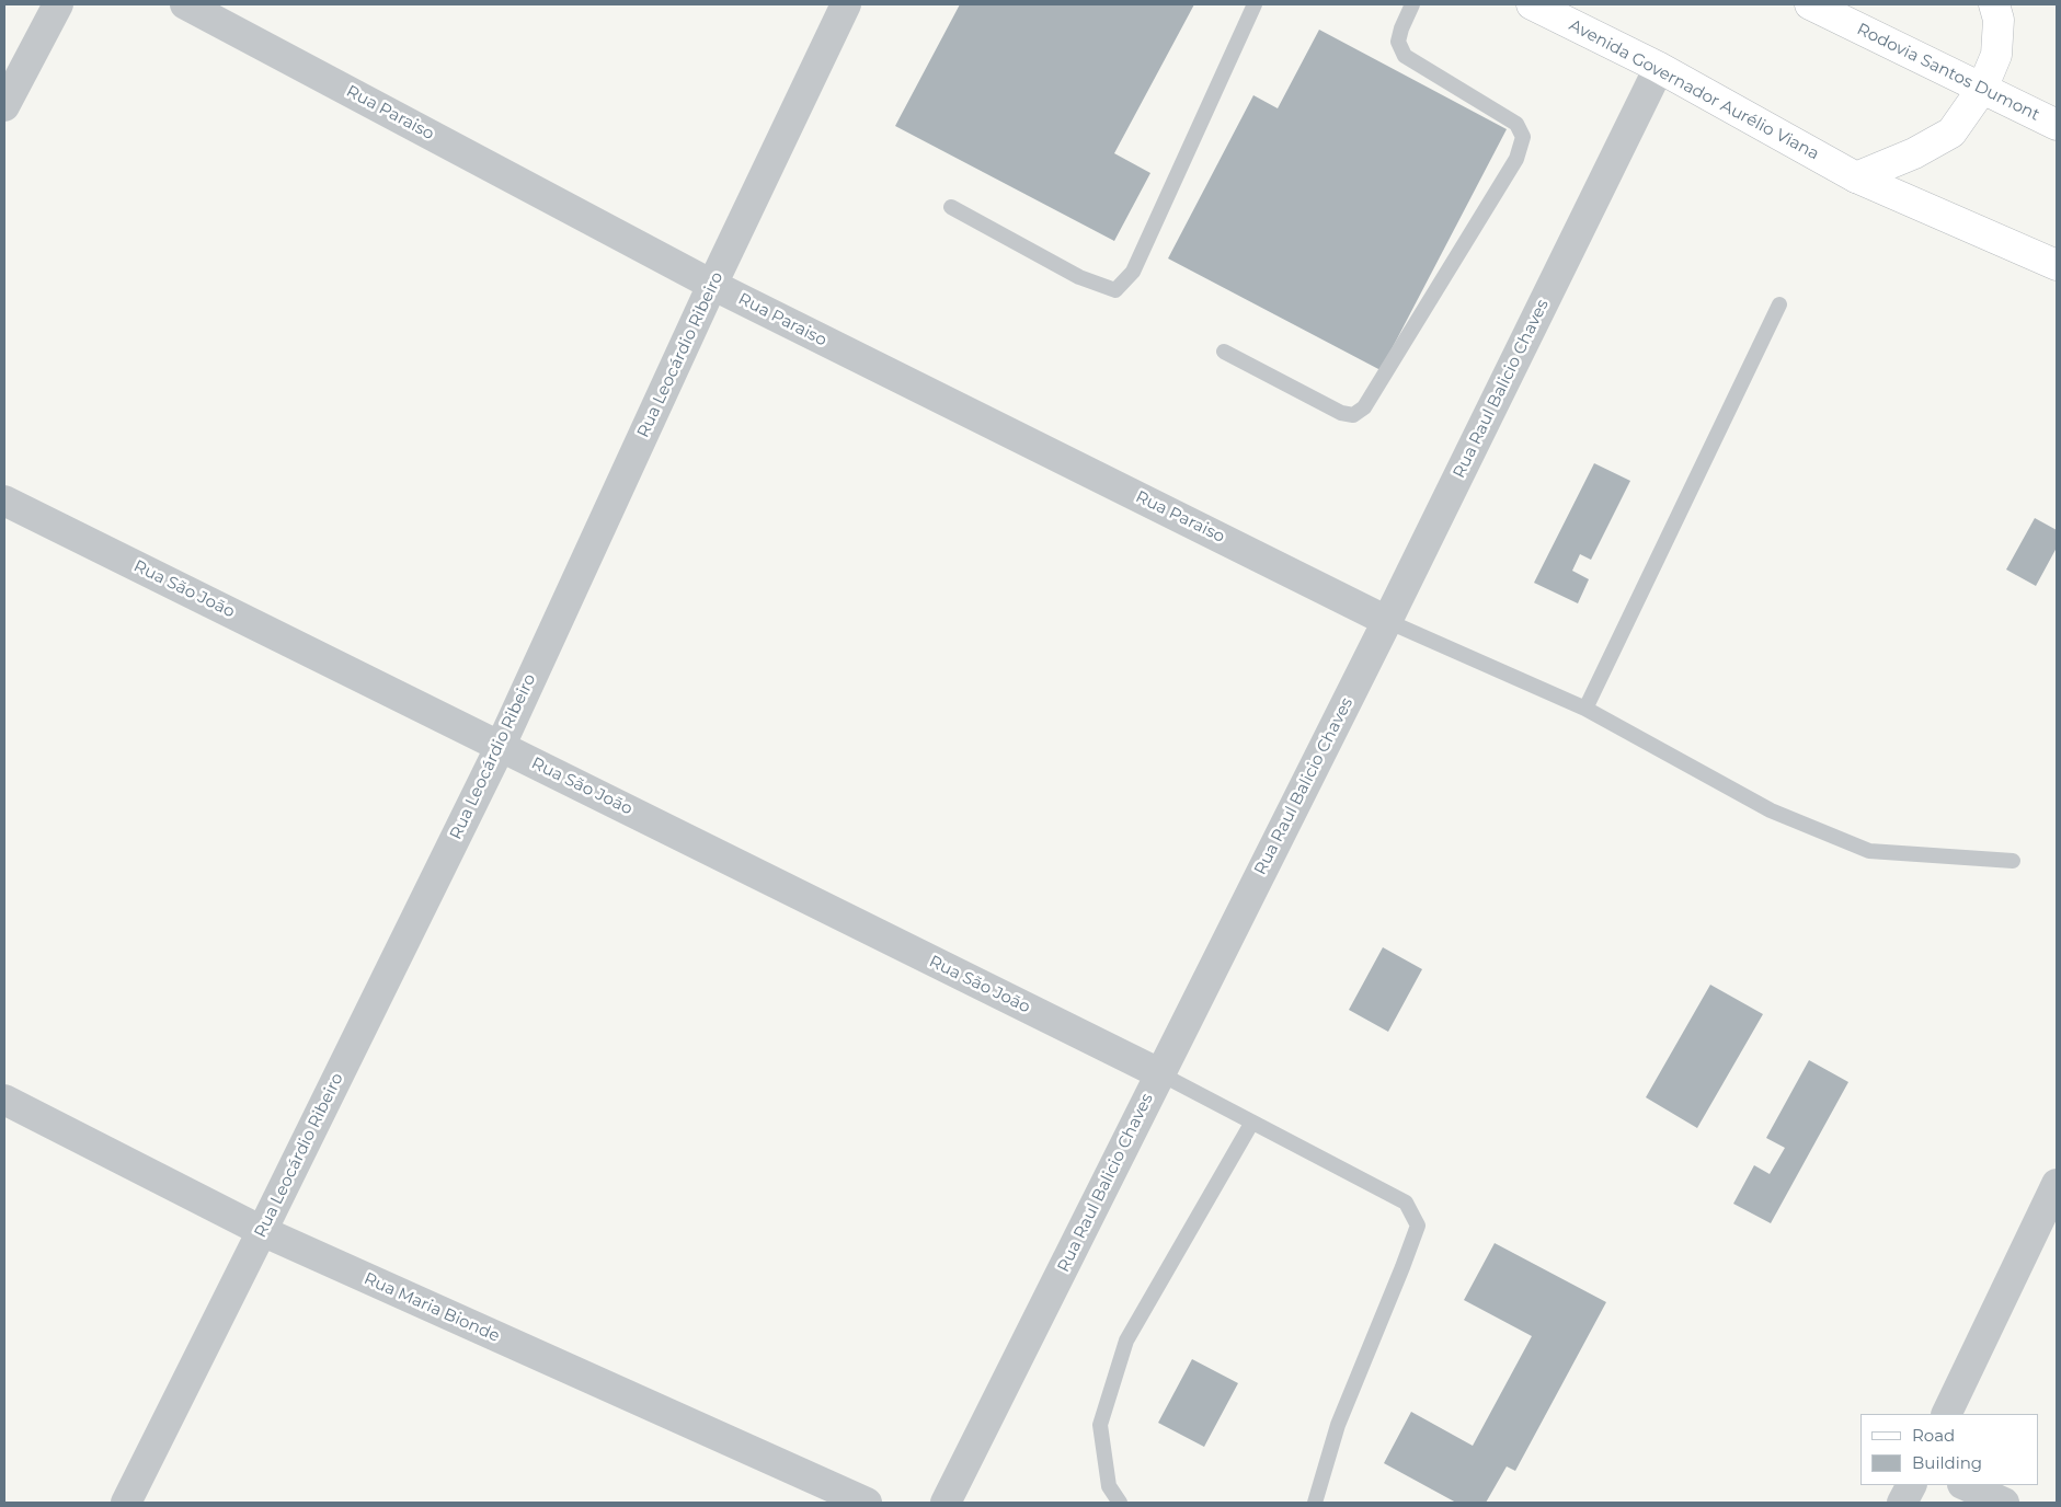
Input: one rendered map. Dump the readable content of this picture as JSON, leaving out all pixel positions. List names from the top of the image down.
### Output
{
  "streets": {
    "main road": ["Rodovia Santos Dumont", "Avenida Governador Aurélio Viana"],
    "street": [
      "Rua Paraiso",
      "Rua Leocárdio Ribeiro",
      "Rua Raul Balicio Chaves",
      "Rua São João",
      "Rua Maria Bionde"
    ]
  },
  "crossings": [
    ["Avenida Governador Aurélio Viana", "Rua Raul Balicio Chaves"],
    ["Rua Paraiso", "Rua Leocárdio Ribeiro"],
    ["Rua Paraiso", "Rua Raul Balicio Chaves"],
    ["Rua Leocárdio Ribeiro", "Rua São João"],
    ["Rua Leocárdio Ribeiro", "Rua Maria Bionde"],
    ["Rua Raul Balicio Chaves", "Rua São João"]
  ],
  "legend": ["Road", "Building"]
}
